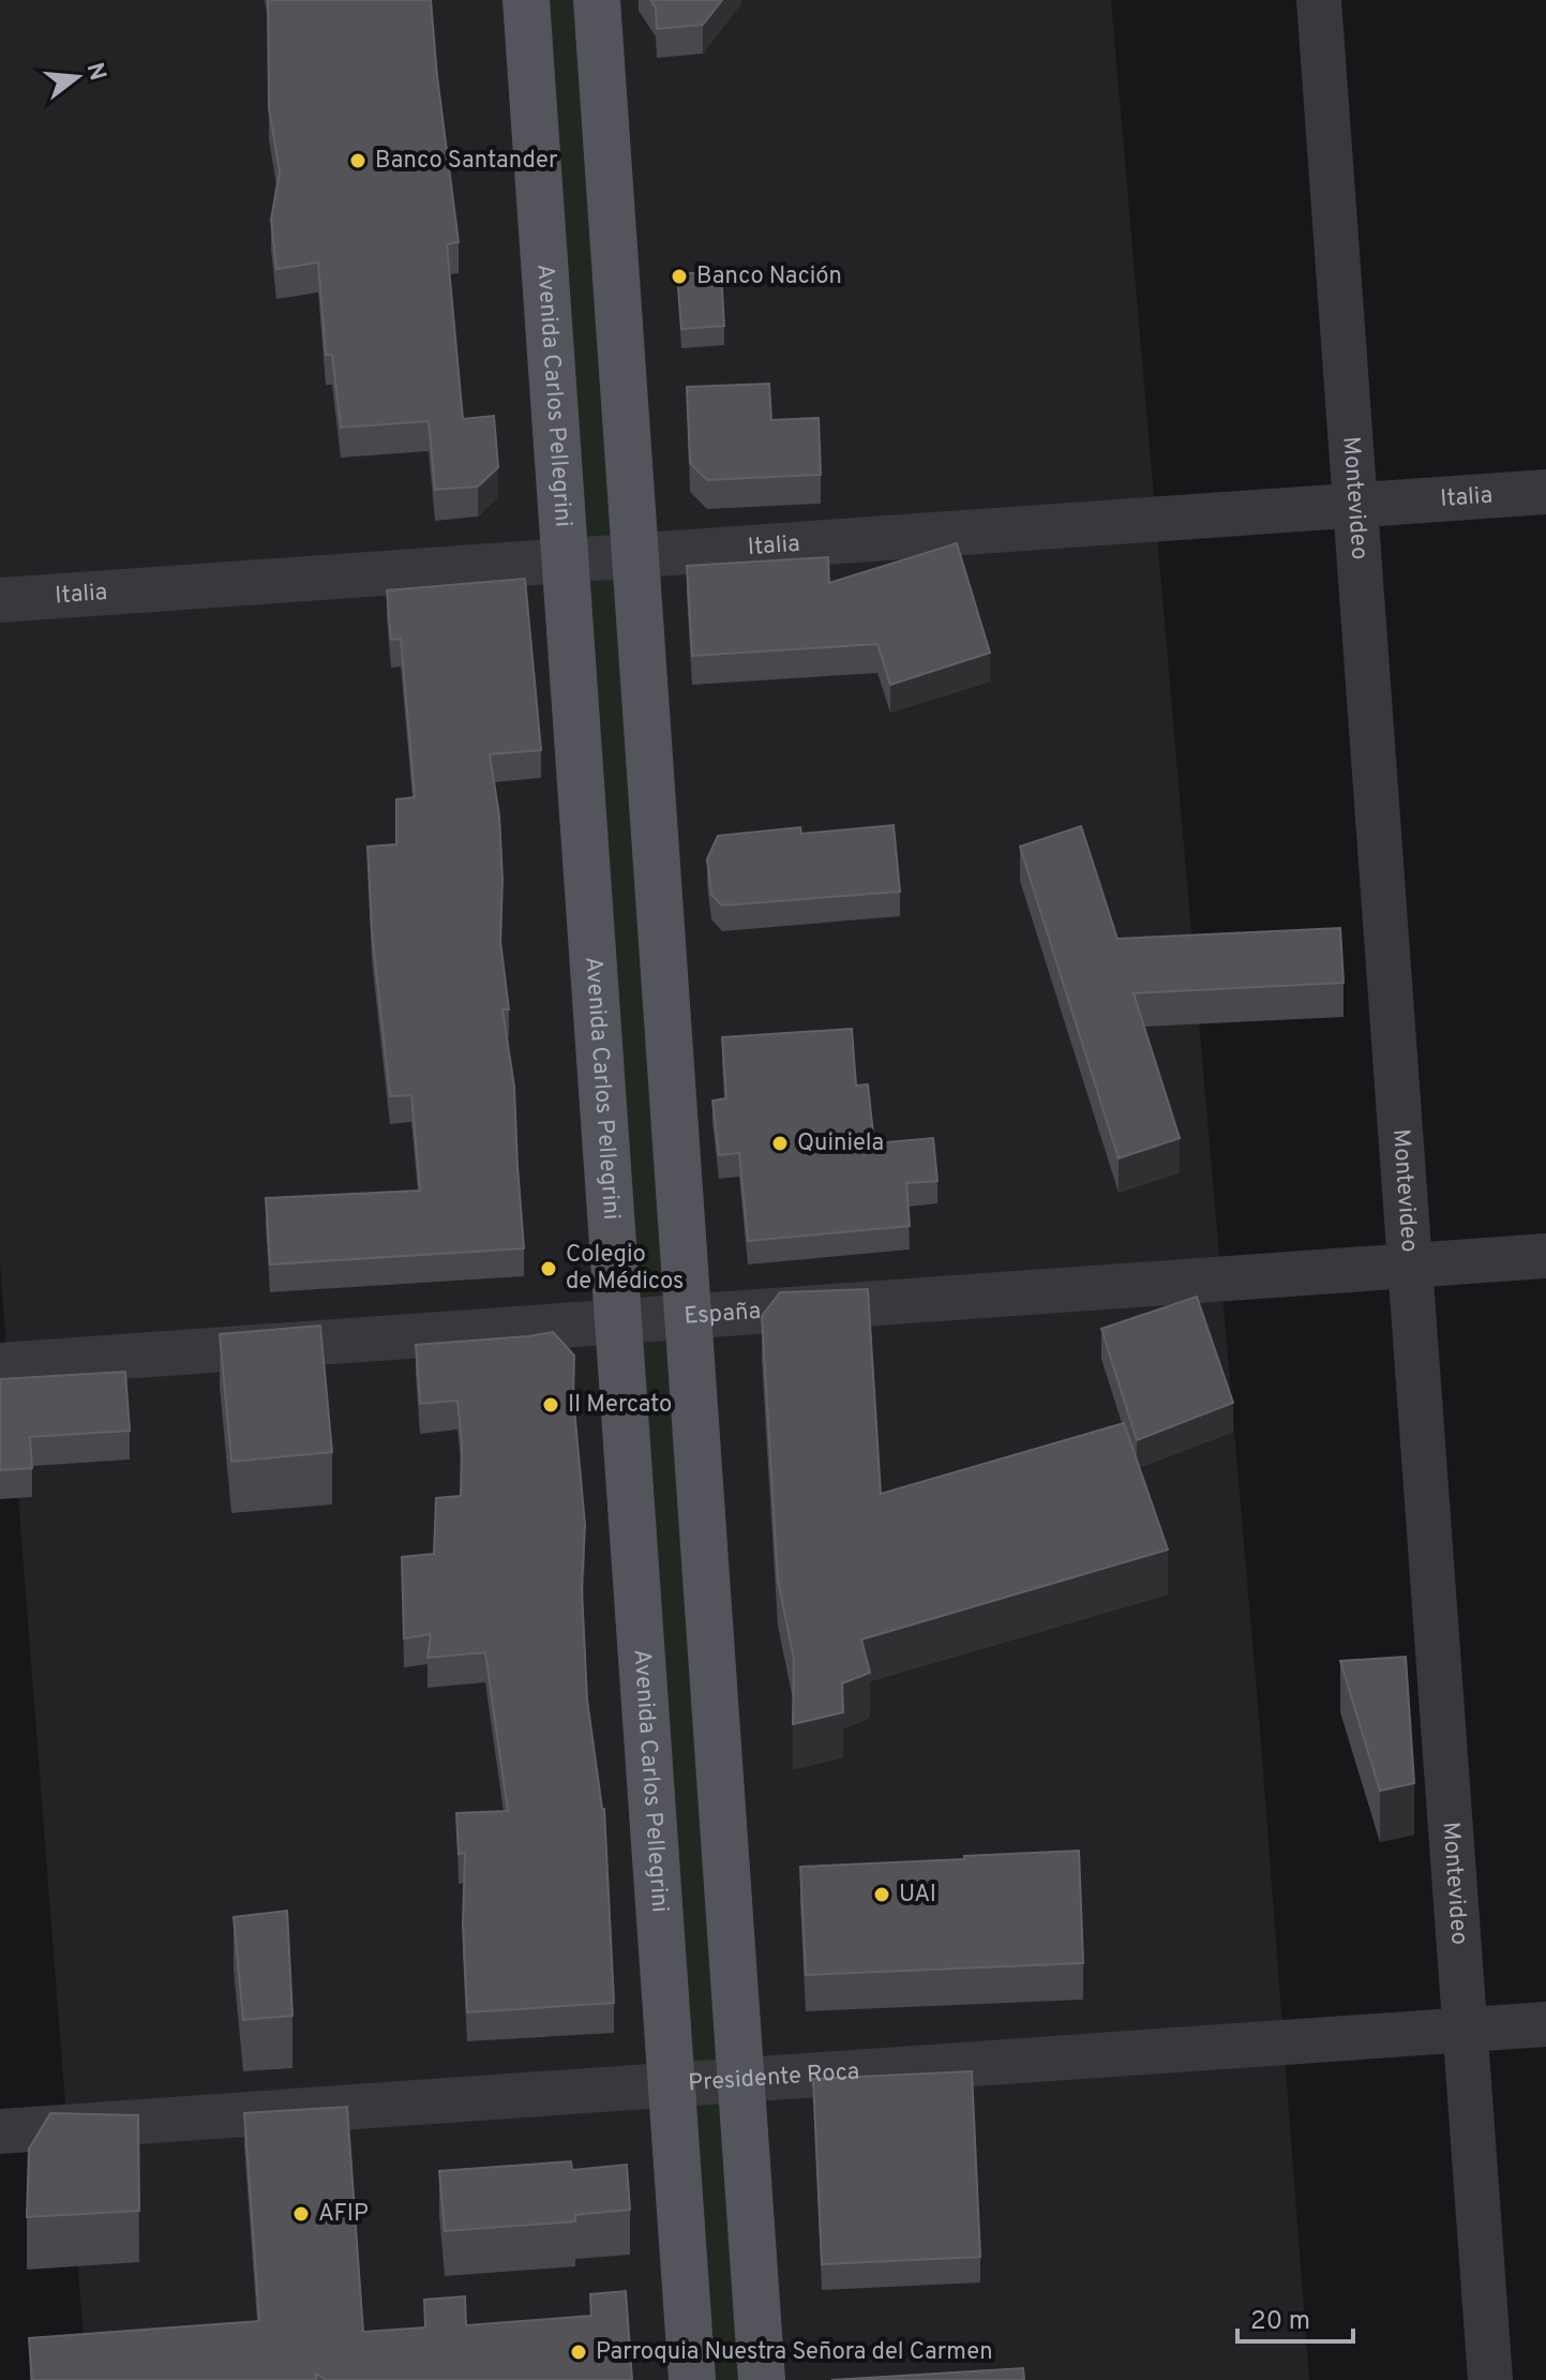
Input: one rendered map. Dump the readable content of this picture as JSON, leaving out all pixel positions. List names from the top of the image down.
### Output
{
  "streets": {
    "main road": ["Avenida Carlos Pellegrini"],
    "street": [
      "Montevideo",
      "Italia",
      "España",
      "Presidente Roca"
    ]
  },
  "crossings": [
    ["Avenida Carlos Pellegrini", "Italia"],
    ["Avenida Carlos Pellegrini", "España"],
    ["Avenida Carlos Pellegrini", "Presidente Roca"],
    ["Montevideo", "Italia"],
    ["Montevideo", "España"],
    ["Montevideo", "Presidente Roca"]
  ],
  "places": [
    "Banco Santander",
    "Banco Nación",
    "Quiniela",
    "Colegio de Médicos",
    "Il Mercato",
    "UAI",
    "AFIP",
    "Parroquia Nuestra Señora del Carmen"
  ],
  "scale_bar": "20 m",
  "north": "right"
}
